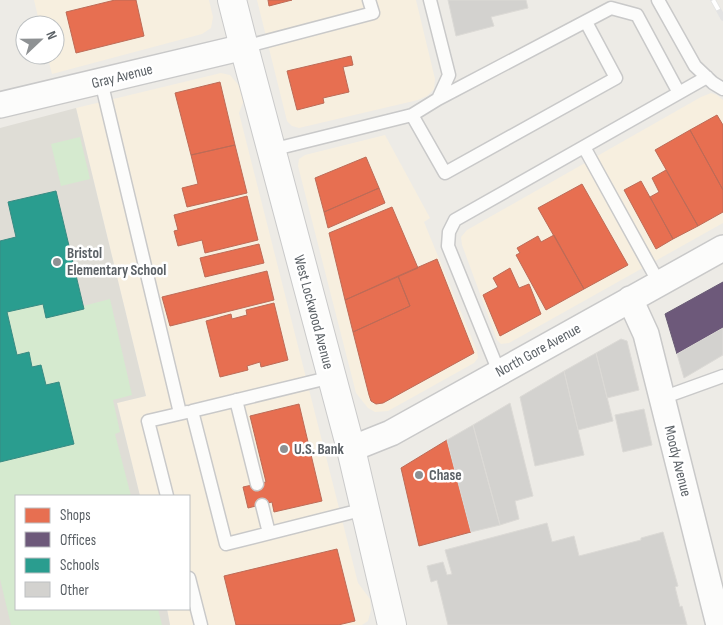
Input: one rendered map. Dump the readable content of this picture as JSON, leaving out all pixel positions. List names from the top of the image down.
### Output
{
  "streets": {
    "main road": ["West Lockwood Avenue"],
    "street": ["Gray Avenue", "North Gore Avenue", "Moody Avenue"]
  },
  "crossings": [
    ["Gray Avenue", "West Lockwood Avenue"],
    ["West Lockwood Avenue", "North Gore Avenue"],
    ["North Gore Avenue", "Moody Avenue"]
  ],
  "places": ["Bristol Elementary School", "U.S. Bank", "Chase"],
  "legend": [
    "Shops",
    "Offices",
    "Schools",
    "Other"
  ],
  "north": "right"
}
